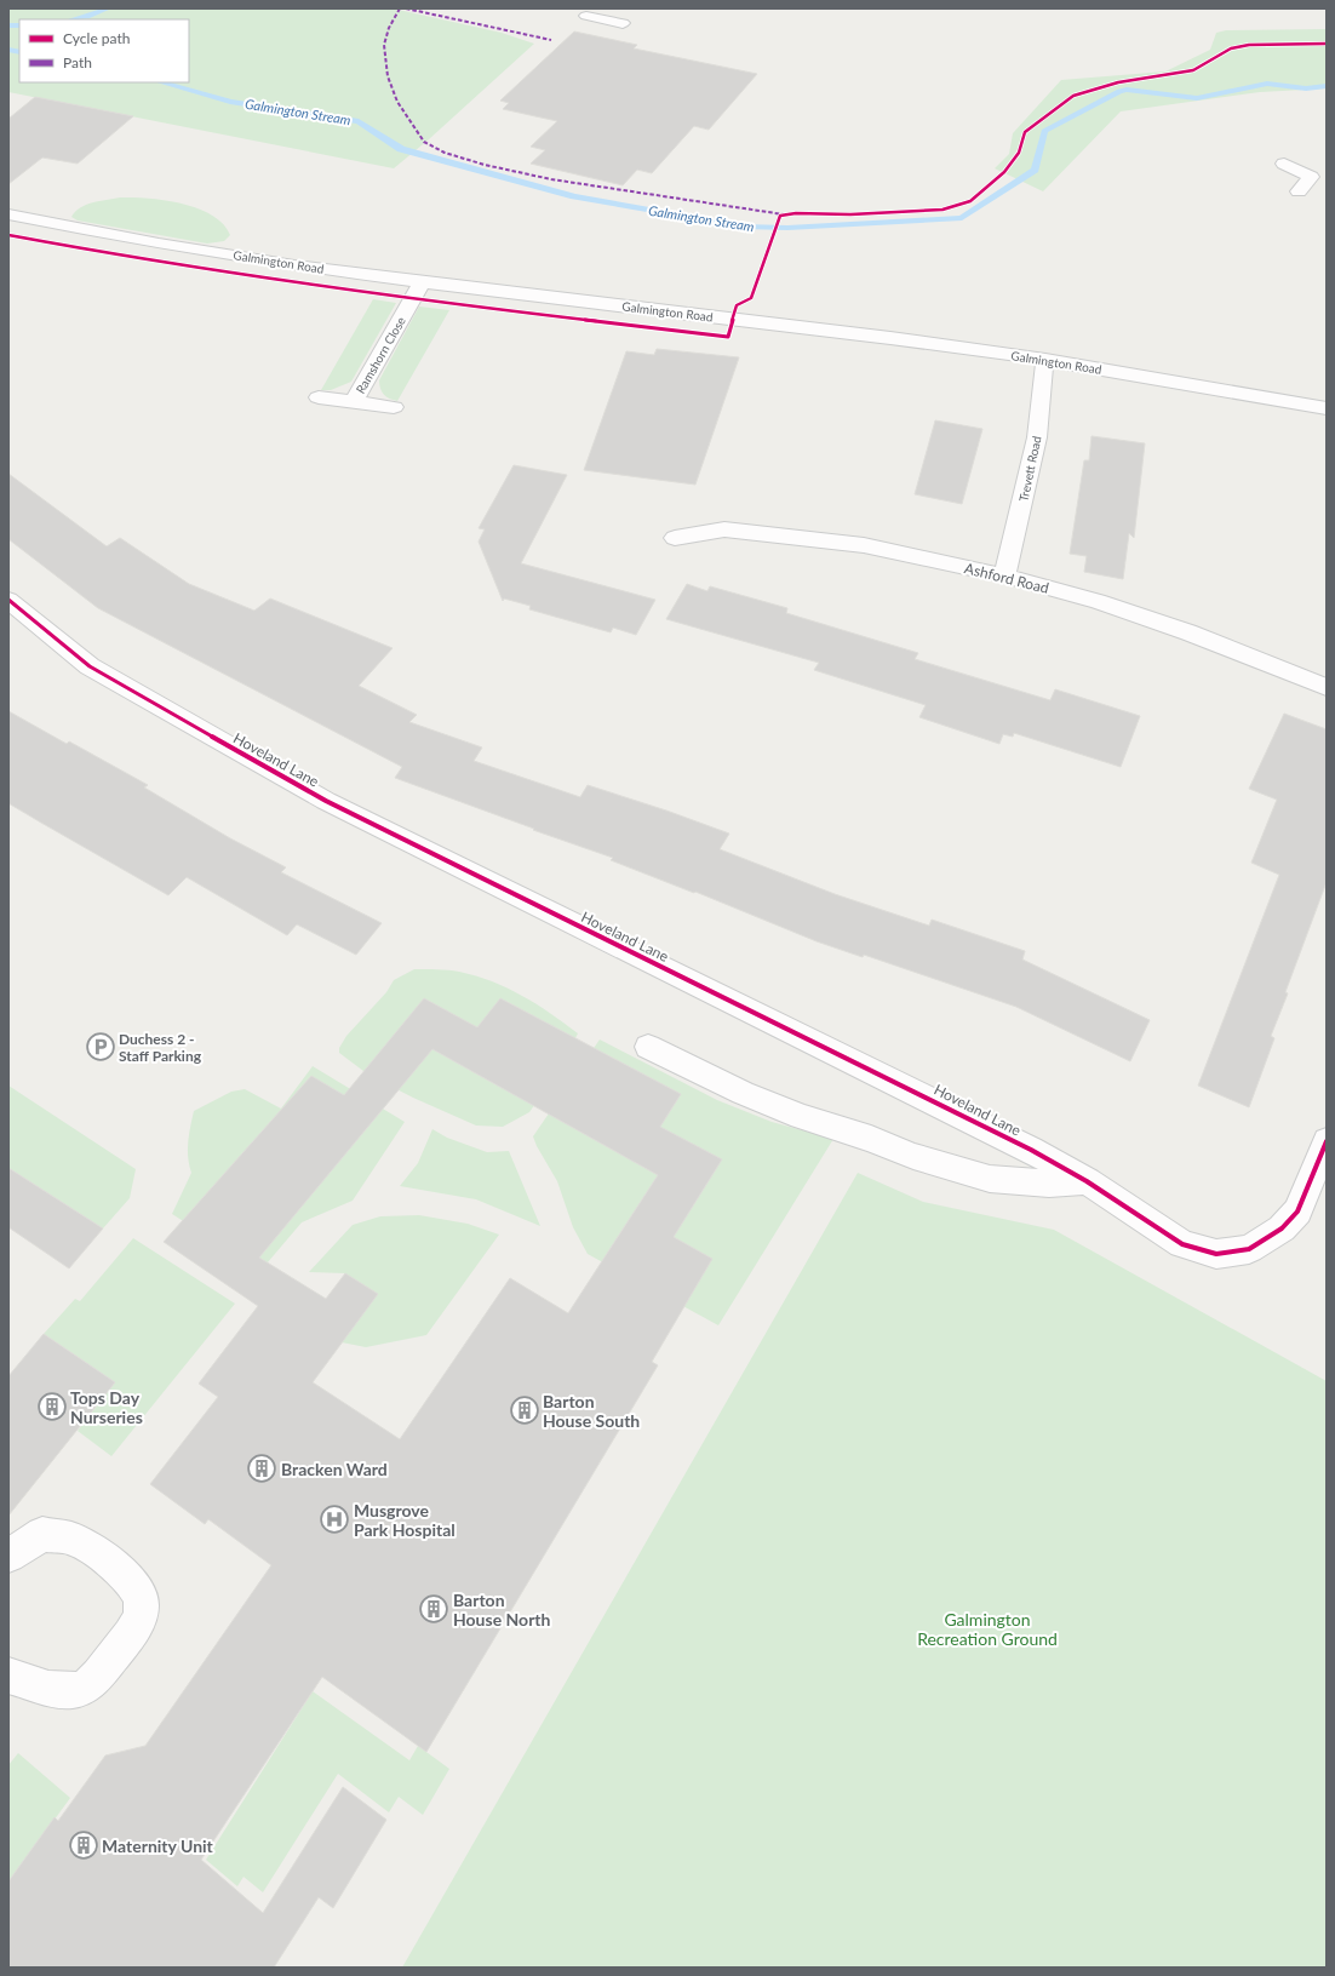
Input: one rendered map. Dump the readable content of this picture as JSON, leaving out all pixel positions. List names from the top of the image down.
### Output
{
  "streets": {
    "street": [
      "Galmington Road",
      "Ramshorn Close",
      "Trevett Road",
      "Ashford Road",
      "Hoveland Lane"
    ]
  },
  "crossings": [
    ["Galmington Road", "Ramshorn Close"],
    ["Galmington Road", "Trevett Road"],
    ["Trevett Road", "Ashford Road"]
  ],
  "water": ["Galmington Stream"],
  "parks": ["Galmington Recreation Ground"],
  "places": {
    "parking": ["Duchess 2 - Staff Parking"],
    "building": [
      "Tops Day Nurseries",
      "Barton House South",
      "Bracken Ward",
      "Barton House North",
      "Maternity Unit"
    ],
    "hospital": ["Musgrove Park Hospital"]
  },
  "legend": ["Cycle path", "Path"]
}
